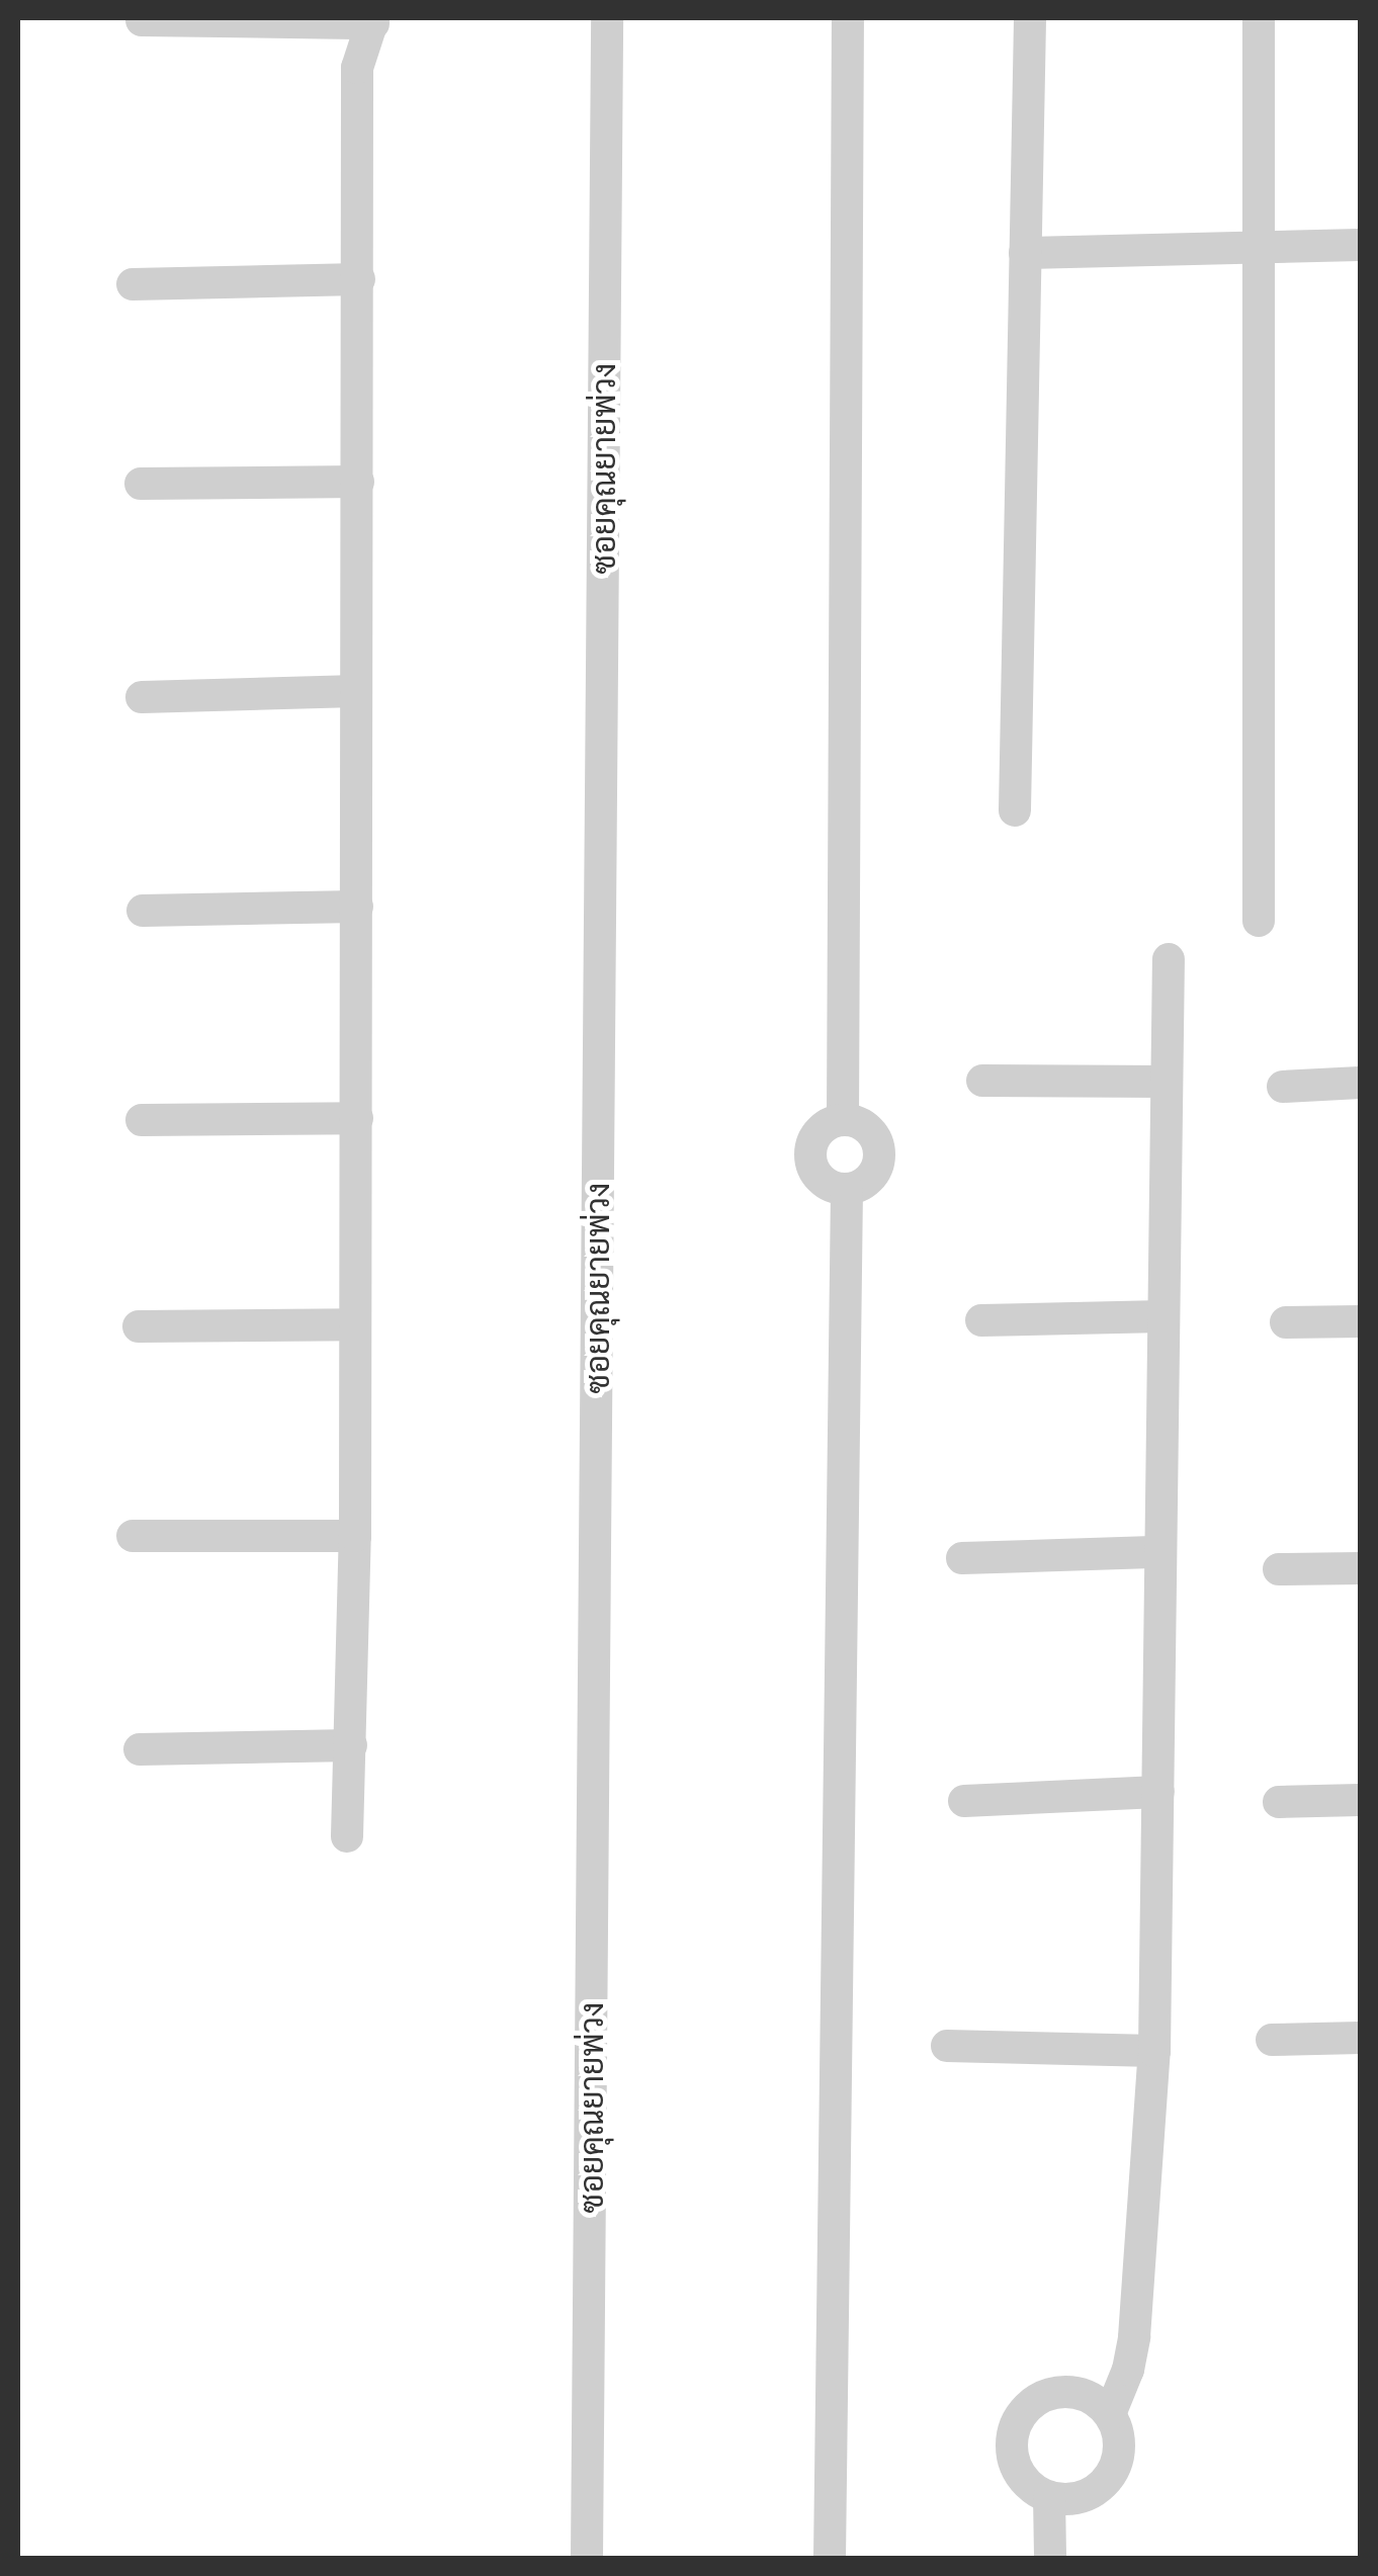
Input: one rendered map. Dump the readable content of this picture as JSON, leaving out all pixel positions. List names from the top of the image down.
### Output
{
  "streets": {
    "street": ["ซอยคุณยายพ่วง"]
  }
}
